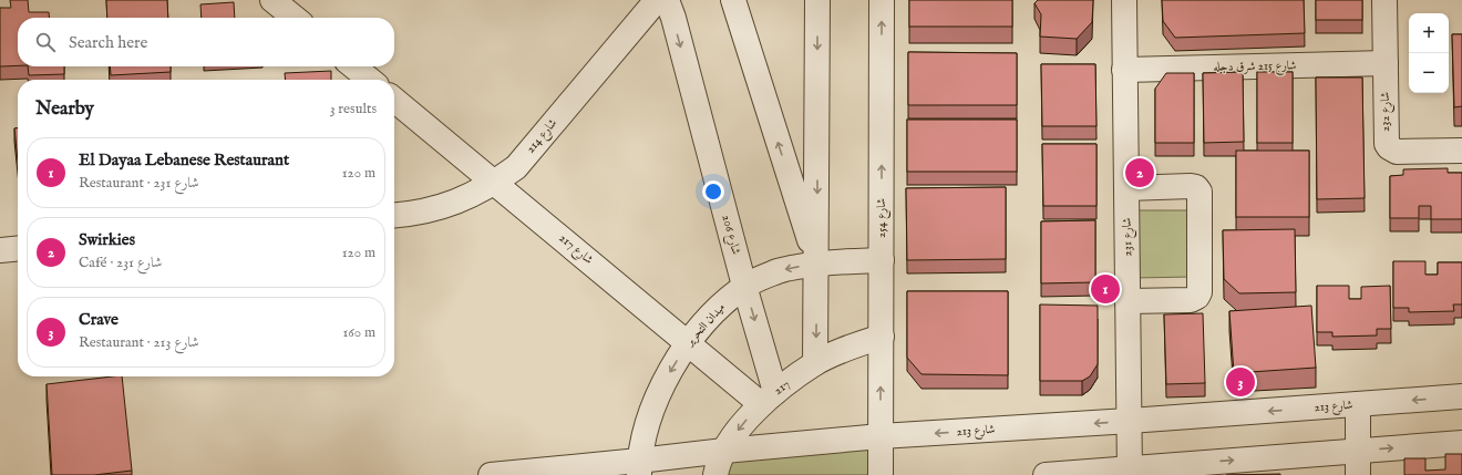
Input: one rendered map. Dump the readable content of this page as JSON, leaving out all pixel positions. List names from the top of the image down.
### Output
{
  "streets": {
    "street": [
      "شارع 215 شرق دجله",
      "شارع 232",
      "شارع 214",
      "شارع 254",
      "شارع 206",
      "شارع 231",
      "شارع 217",
      "ميدان التحرير",
      "217",
      "شارع 213"
    ]
  },
  "crossings": [
    ["شارع 215 شرق دجله", "شارع 232"],
    ["شارع 215 شرق دجله", "شارع 231"],
    ["شارع 214", "شارع 217"],
    ["شارع 254", "ميدان التحرير"],
    ["شارع 254", "217"],
    ["شارع 254", "شارع 213"],
    ["شارع 206", "شارع 217"],
    ["شارع 206", "ميدان التحرير"],
    ["شارع 206", "217"],
    ["شارع 231", "شارع 213"],
    ["شارع 217", "ميدان التحرير"],
    ["شارع 217", "217"],
    ["ميدان التحرير", "شارع 213"],
    ["217", "شارع 213"]
  ],
  "one_way": ["ميدان التحرير"],
  "page": {
    "map_buttons": ["+", "−"],
    "search": "Search here",
    "heading": ["Nearby", "3 results"],
    "list": [
      {
        "mark": "1",
        "name": "El Dayaa Lebanese Restaurant",
        "note": "Restaurant · شارع 231",
        "value": "120 m"
      },
      {
        "mark": "2",
        "name": "Swirkies",
        "note": "Café · شارع 231",
        "value": "120 m"
      },
      {
        "mark": "3",
        "name": "Crave",
        "note": "Restaurant · شارع 213",
        "value": "160 m"
      }
    ],
    "pins": ["2", "1", "3"]
  }
}
